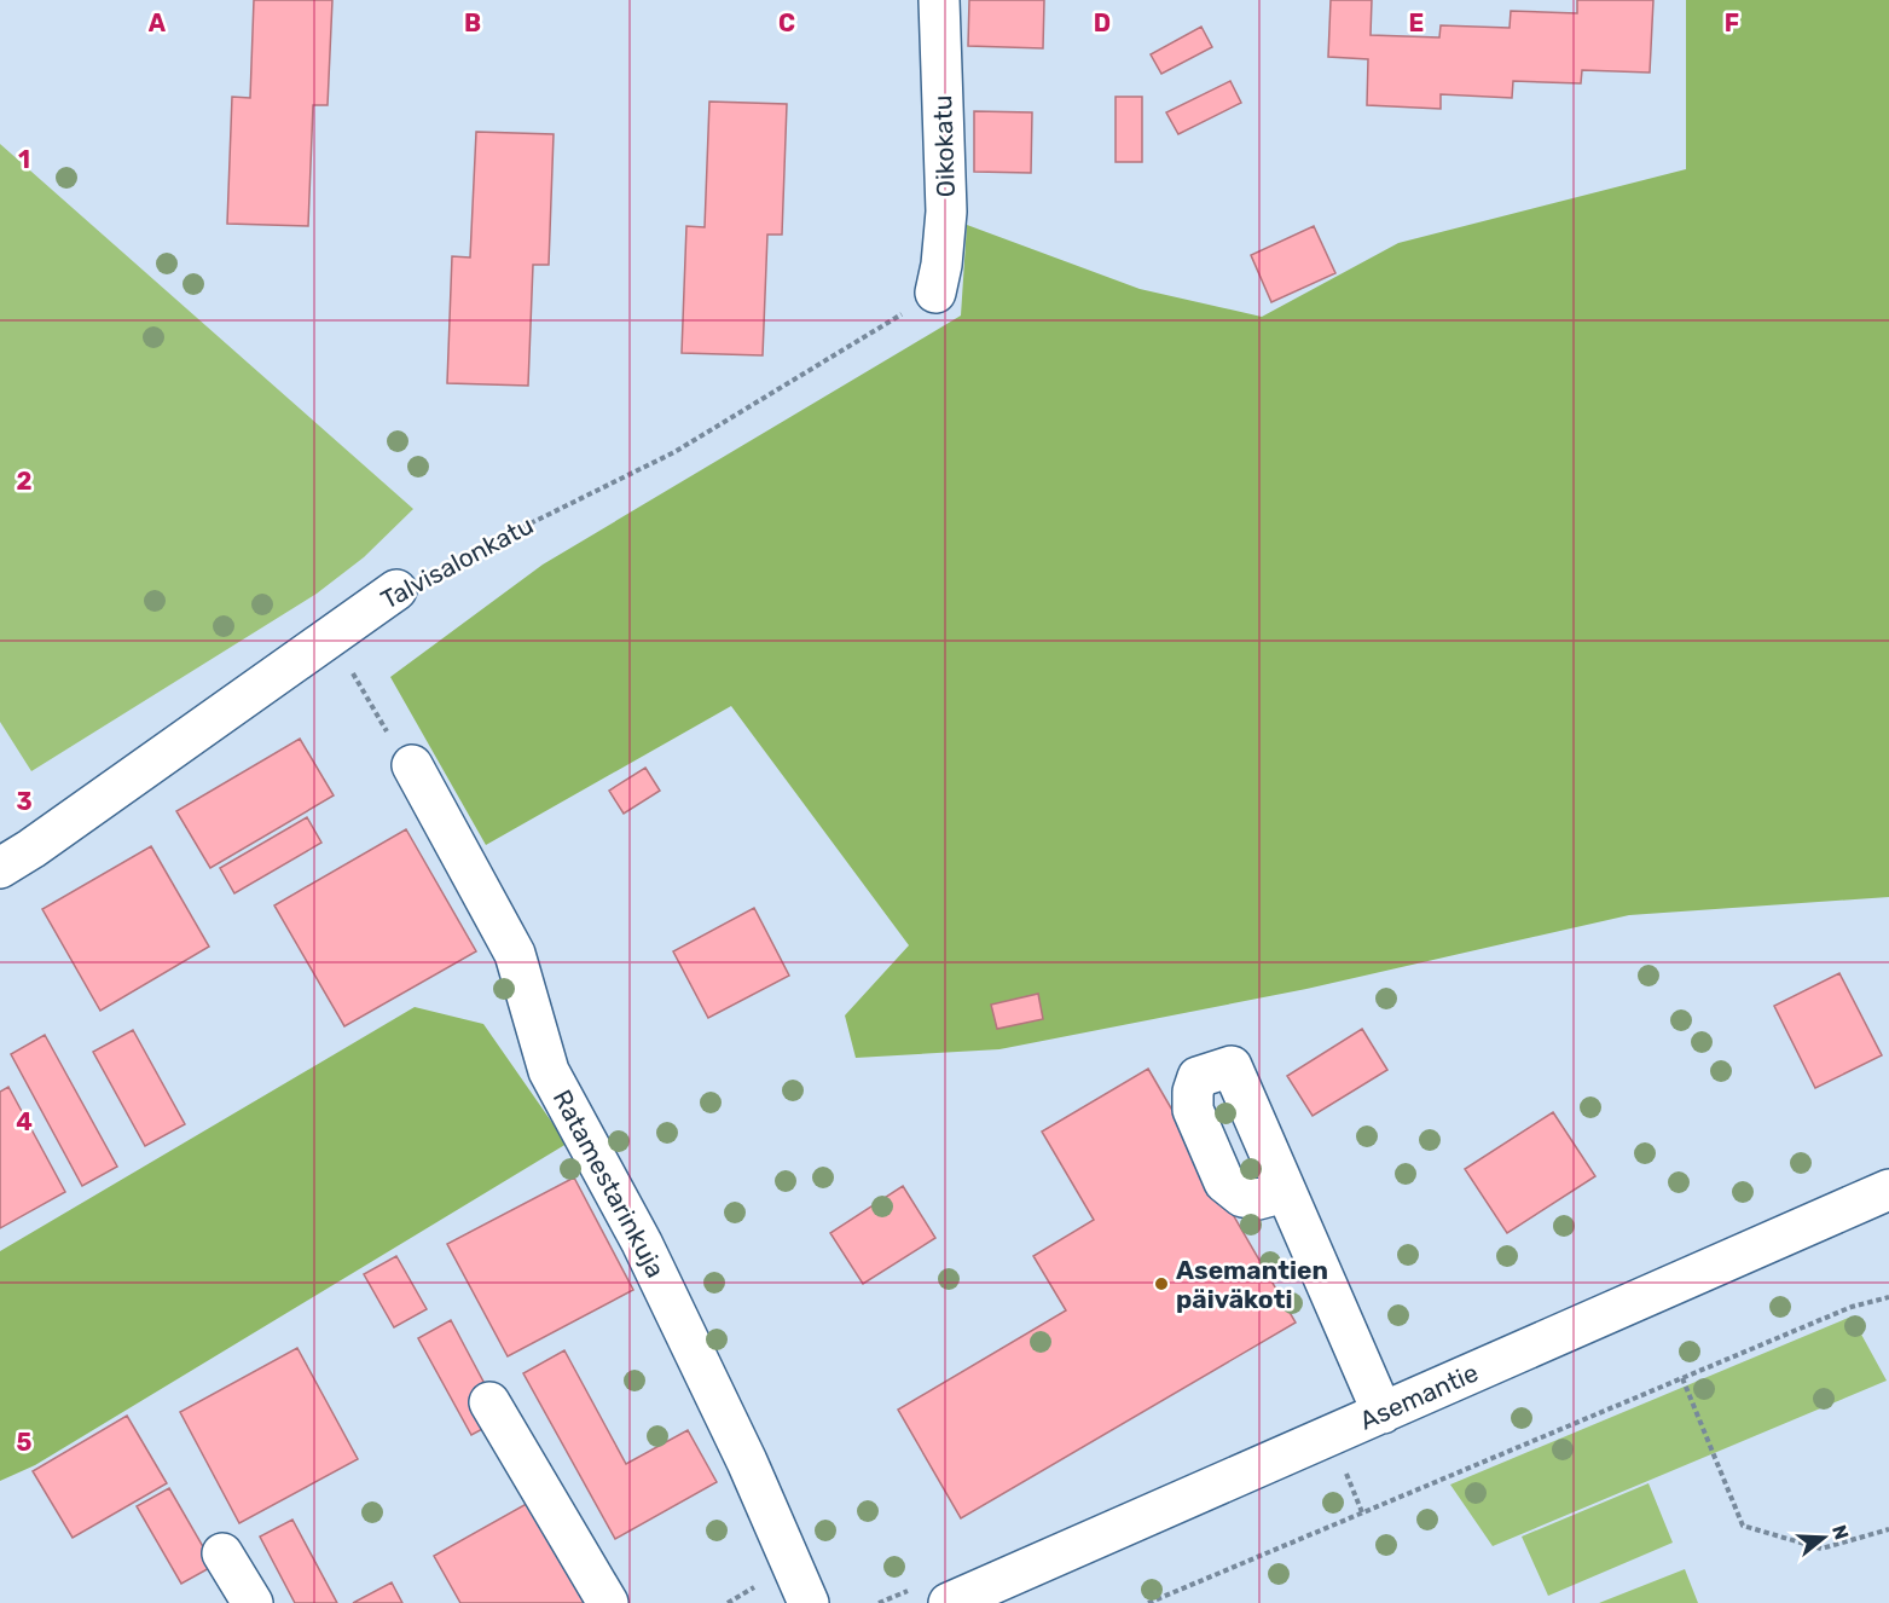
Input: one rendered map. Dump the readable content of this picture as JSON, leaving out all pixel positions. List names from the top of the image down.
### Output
{
  "streets": {
    "street": [
      "Oikokatu",
      "Talvisalonkatu",
      "Ratamestarinkuja",
      "Asemantie"
    ]
  },
  "crossings": [
    ["Oikokatu", "Talvisalonkatu"]
  ],
  "places": ["Asemantien päiväkoti"],
  "north": "right",
  "grid": {
    "columns": [
      "A",
      "B",
      "C",
      "D",
      "E",
      "F"
    ],
    "rows": [
      "1",
      "2",
      "3",
      "4",
      "5"
    ]
  }
}
